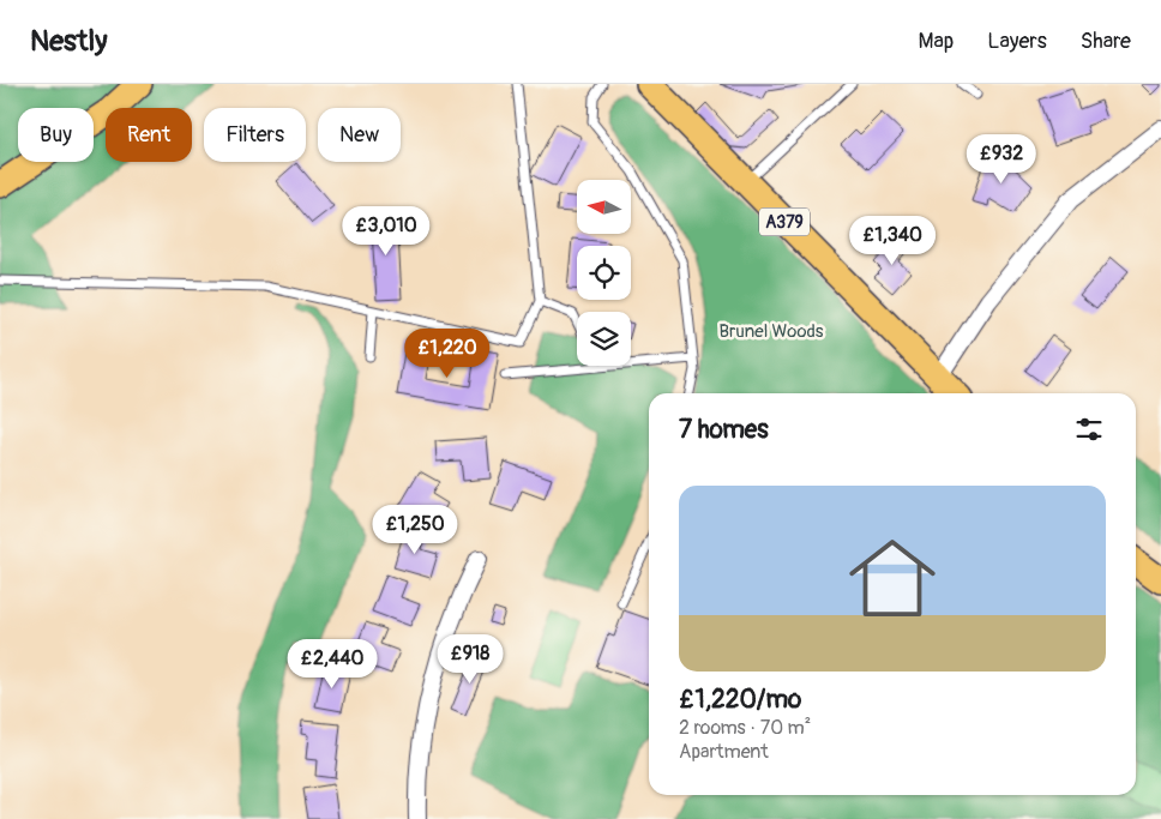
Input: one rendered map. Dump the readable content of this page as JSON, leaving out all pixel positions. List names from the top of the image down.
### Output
{
  "streets": {
    "main road": ["A379"]
  },
  "parks": ["Brunel Woods"],
  "north": "left",
  "page": {
    "header": "Nestly",
    "nav": ["Map", "Layers", "Share"],
    "chip": [
      "Buy",
      "Rent",
      "Filters",
      "New"
    ],
    "price": [
      "£932",
      "£3,010",
      "£1,340",
      "£1,220",
      "£1,250",
      "£918",
      "£2,440"
    ],
    "heading": "7 homes",
    "list": [
      {
        "name": "£1,220/mo",
        "note": "2 rooms · 70 m² · Apartment"
      }
    ]
  }
}
